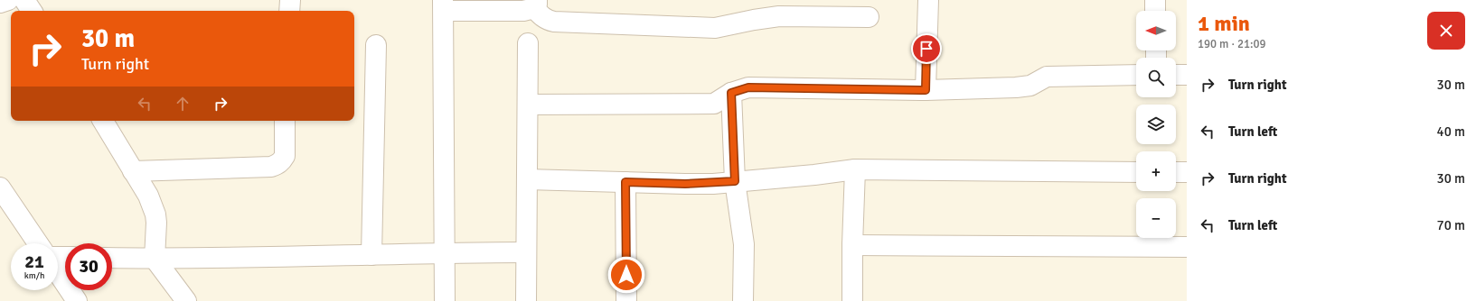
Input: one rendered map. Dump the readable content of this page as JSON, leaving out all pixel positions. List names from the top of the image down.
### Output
{
  "north": "left",
  "page": {
    "heading": ["1 min", "190 m · 21:09"],
    "map_buttons": ["+", "−"],
    "turn": ["30 m", "Turn right"],
    "list": [
      {
        "name": "Turn right",
        "value": "30 m"
      },
      {
        "name": "Turn left",
        "value": "40 m"
      },
      {
        "name": "Turn right",
        "value": "30 m"
      },
      {
        "name": "Turn left",
        "value": "70 m"
      }
    ],
    "speed": "21 km/h",
    "limit": "30"
  }
}
